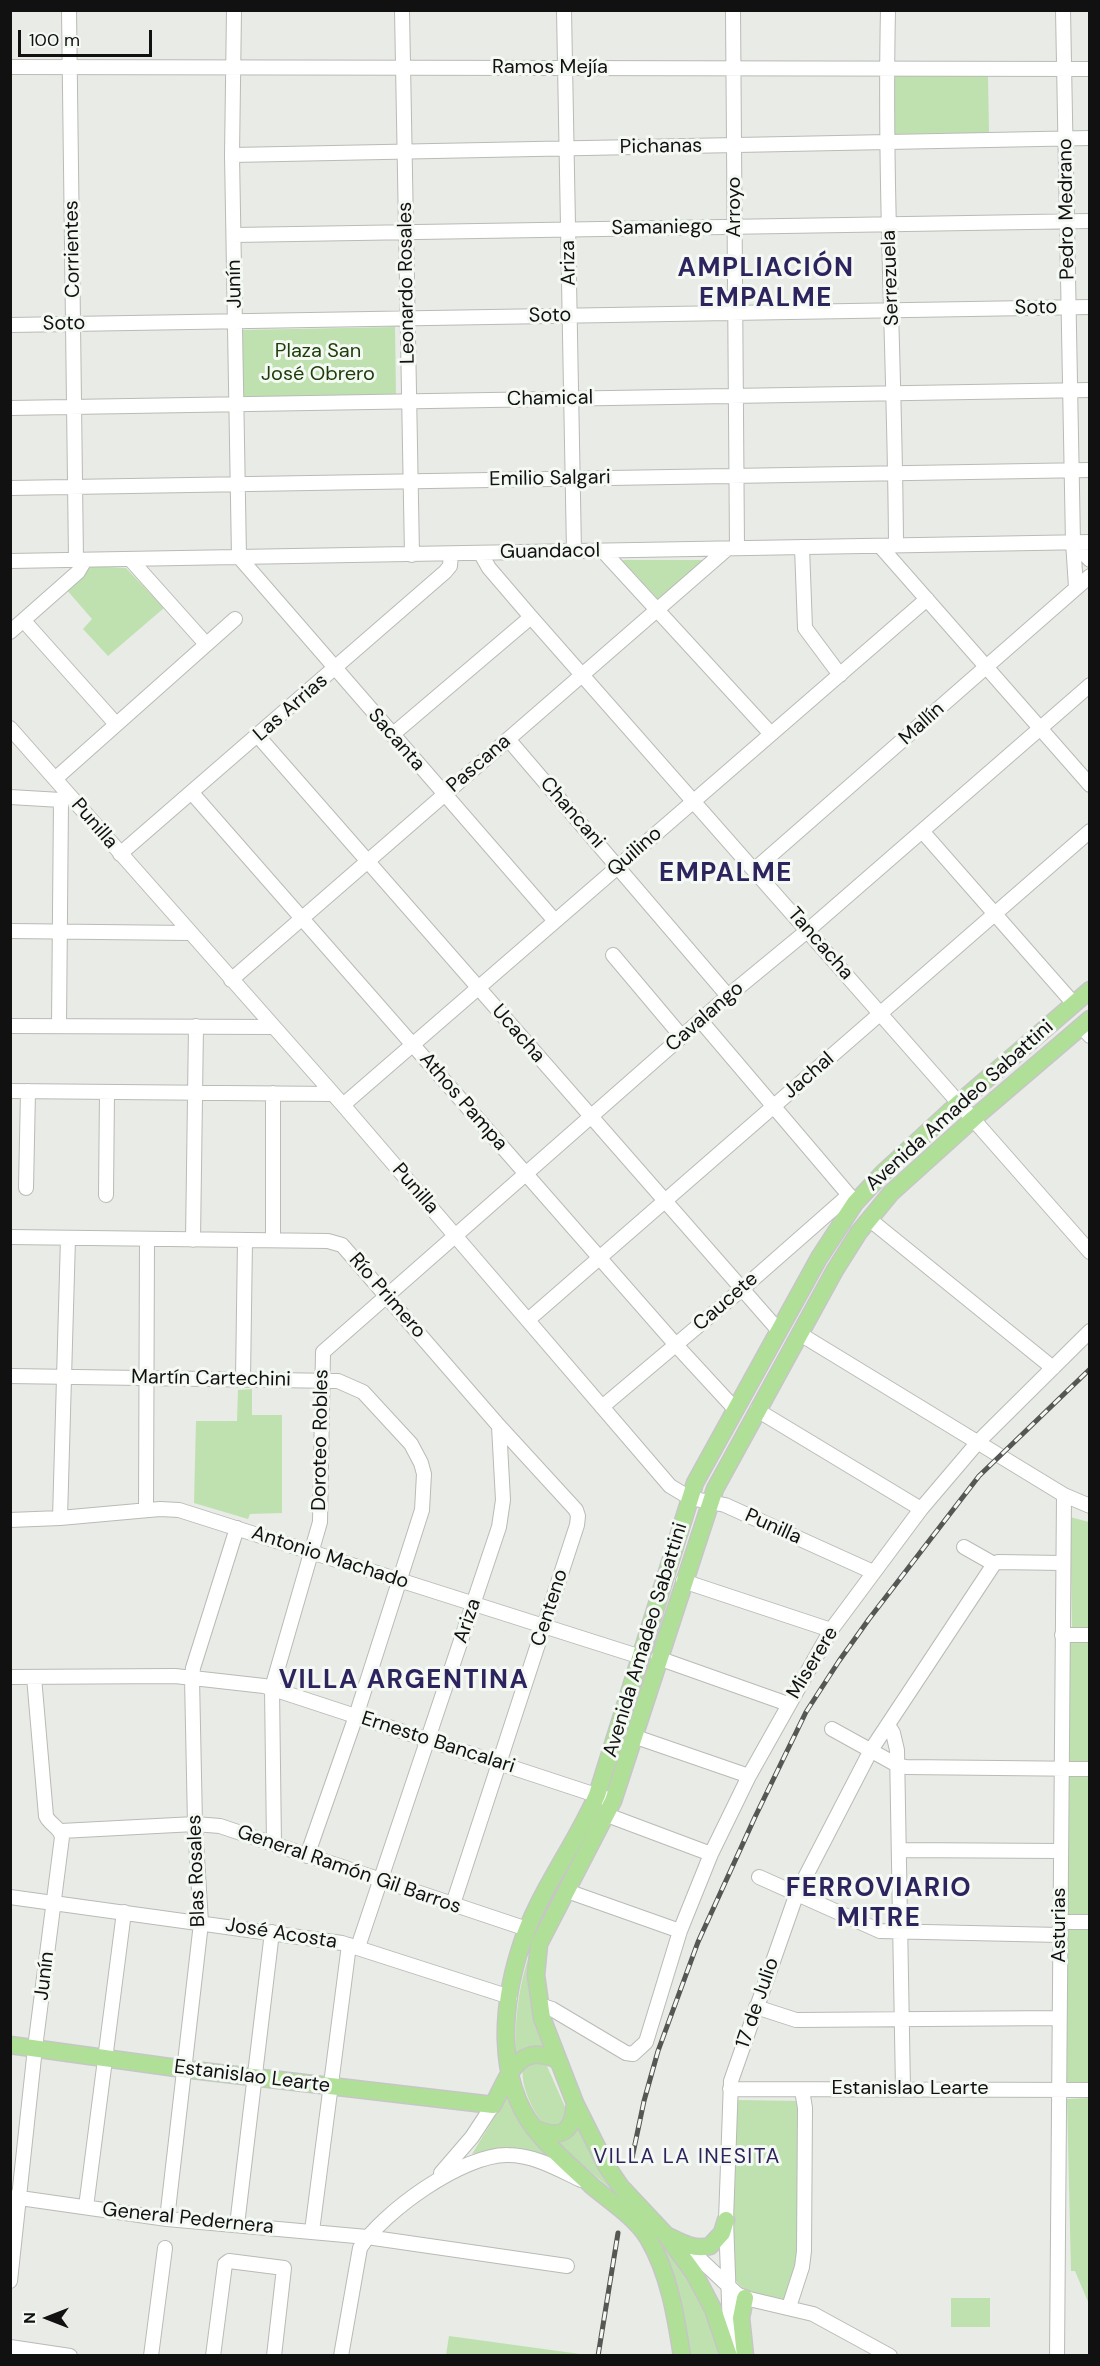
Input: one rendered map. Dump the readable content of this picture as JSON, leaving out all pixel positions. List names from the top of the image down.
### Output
{
  "streets": {
    "main road": ["Avenida Amadeo Sabattini", "Estanislao Learte"],
    "street": [
      "Ramos Mejía",
      "Pichanas",
      "Arroyo",
      "Pedro Medrano",
      "Samaniego",
      "Corrientes",
      "Ariza",
      "Serrezuela",
      "Leonardo Rosales",
      "Junín",
      "Soto",
      "Chamical",
      "Emilio Salgari",
      "Guandacol",
      "Las Arrias",
      "Mallín",
      "Sacanta",
      "Pascana",
      "Chancani",
      "Punilla",
      "Quilino",
      "Tancacha",
      "Cavalango",
      "Ucacha",
      "Jachal",
      "Athos Pampa",
      "Río Primero",
      "Caucete",
      "Martín Cartechini",
      "Doroteo Robles",
      "Antonio Machado",
      "Centeno",
      "Miserere",
      "Ernesto Bancalari",
      "General Ramón Gil Barros",
      "Blas Rosales",
      "Asturias",
      "José Acosta",
      "17 de Julio",
      "General Pedernera"
    ]
  },
  "crossings": [
    ["Ramos Mejía", "Arroyo"],
    ["Ramos Mejía", "Pedro Medrano"],
    ["Ramos Mejía", "Corrientes"],
    ["Ramos Mejía", "Ariza"],
    ["Ramos Mejía", "Serrezuela"],
    ["Ramos Mejía", "Leonardo Rosales"],
    ["Ramos Mejía", "Junín"],
    ["Pichanas", "Arroyo"],
    ["Pichanas", "Pedro Medrano"],
    ["Pichanas", "Ariza"],
    ["Pichanas", "Serrezuela"],
    ["Pichanas", "Leonardo Rosales"],
    ["Pichanas", "Junín"],
    ["Arroyo", "Samaniego"],
    ["Arroyo", "Soto"],
    ["Arroyo", "Chamical"],
    ["Arroyo", "Emilio Salgari"],
    ["Arroyo", "Guandacol"],
    ["Arroyo", "Pascana"],
    ["Pedro Medrano", "Samaniego"],
    ["Pedro Medrano", "Soto"],
    ["Pedro Medrano", "Chamical"],
    ["Pedro Medrano", "Emilio Salgari"],
    ["Pedro Medrano", "Guandacol"],
    ["Pedro Medrano", "Mallín"],
    ["Samaniego", "Ariza"],
    ["Samaniego", "Serrezuela"],
    ["Samaniego", "Leonardo Rosales"],
    ["Samaniego", "Junín"],
    ["Corrientes", "Soto"],
    ["Corrientes", "Chamical"],
    ["Corrientes", "Emilio Salgari"],
    ["Corrientes", "Guandacol"],
    ["Ariza", "Soto"],
    ["Ariza", "Chamical"],
    ["Ariza", "Emilio Salgari"],
    ["Ariza", "Guandacol"],
    ["Ariza", "Río Primero"],
    ["Ariza", "Antonio Machado"],
    ["Ariza", "Ernesto Bancalari"],
    ["Ariza", "General Ramón Gil Barros"],
    ["Ariza", "José Acosta"],
    ["Ariza", "Estanislao Learte"],
    ["Ariza", "General Pedernera"],
    ["Serrezuela", "Soto"],
    ["Serrezuela", "Chamical"],
    ["Serrezuela", "Emilio Salgari"],
    ["Serrezuela", "Guandacol"],
    ["Leonardo Rosales", "Soto"],
    ["Leonardo Rosales", "Chamical"],
    ["Leonardo Rosales", "Emilio Salgari"],
    ["Leonardo Rosales", "Guandacol"],
    ["Junín", "Soto"],
    ["Junín", "Chamical"],
    ["Junín", "Emilio Salgari"],
    ["Junín", "Guandacol"],
    ["Junín", "Sacanta"],
    ["Junín", "General Ramón Gil Barros"],
    ["Junín", "José Acosta"],
    ["Junín", "Estanislao Learte"],
    ["Junín", "General Pedernera"],
    ["Guandacol", "Las Arrias"],
    ["Guandacol", "Sacanta"],
    ["Guandacol", "Pascana"],
    ["Guandacol", "Tancacha"],
    ["Las Arrias", "Sacanta"],
    ["Las Arrias", "Punilla"],
    ["Las Arrias", "Ucacha"],
    ["Las Arrias", "Athos Pampa"],
    ["Mallín", "Tancacha"],
    ["Sacanta", "Pascana"],
    ["Sacanta", "Quilino"],
    ["Pascana", "Chancani"],
    ["Pascana", "Punilla"],
    ["Pascana", "Tancacha"],
    ["Pascana", "Ucacha"],
    ["Pascana", "Athos Pampa"],
    ["Chancani", "Quilino"],
    ["Chancani", "Cavalango"],
    ["Punilla", "Quilino"],
    ["Punilla", "Cavalango"],
    ["Punilla", "Jachal"],
    ["Punilla", "Avenida Amadeo Sabattini"],
    ["Punilla", "Caucete"],
    ["Punilla", "Miserere"],
    ["Quilino", "Tancacha"],
    ["Quilino", "Ucacha"],
    ["Quilino", "Athos Pampa"],
    ["Tancacha", "Cavalango"],
    ["Tancacha", "Jachal"],
    ["Tancacha", "Avenida Amadeo Sabattini"],
    ["Cavalango", "Ucacha"],
    ["Cavalango", "Athos Pampa"],
    ["Cavalango", "Río Primero"],
    ["Cavalango", "Doroteo Robles"],
    ["Ucacha", "Jachal"],
    ["Ucacha", "Avenida Amadeo Sabattini"],
    ["Ucacha", "Caucete"],
    ["Jachal", "Athos Pampa"],
    ["Athos Pampa", "Avenida Amadeo Sabattini"],
    ["Athos Pampa", "Caucete"],
    ["Avenida Amadeo Sabattini", "Caucete"],
    ["Avenida Amadeo Sabattini", "Antonio Machado"],
    ["Avenida Amadeo Sabattini", "Miserere"],
    ["Avenida Amadeo Sabattini", "Ernesto Bancalari"],
    ["Avenida Amadeo Sabattini", "General Ramón Gil Barros"],
    ["Avenida Amadeo Sabattini", "José Acosta"],
    ["Río Primero", "Centeno"],
    ["Martín Cartechini", "Doroteo Robles"],
    ["Martín Cartechini", "Antonio Machado"],
    ["Doroteo Robles", "Antonio Machado"],
    ["Doroteo Robles", "Ernesto Bancalari"],
    ["Doroteo Robles", "General Ramón Gil Barros"],
    ["Antonio Machado", "Centeno"],
    ["Antonio Machado", "Miserere"],
    ["Antonio Machado", "Blas Rosales"],
    ["Centeno", "Ernesto Bancalari"],
    ["Centeno", "General Ramón Gil Barros"],
    ["Miserere", "Ernesto Bancalari"],
    ["Ernesto Bancalari", "Blas Rosales"],
    ["General Ramón Gil Barros", "Blas Rosales"],
    ["Blas Rosales", "José Acosta"],
    ["Blas Rosales", "Estanislao Learte"],
    ["Blas Rosales", "General Pedernera"],
    ["Asturias", "Estanislao Learte"],
    ["17 de Julio", "Estanislao Learte"]
  ],
  "districts": [
    "AMPLIACIÓN EMPALME",
    "EMPALME",
    "VILLA ARGENTINA",
    "FERROVIARIO MITRE",
    "VILLA LA INESITA"
  ],
  "parks": ["Plaza San José Obrero"],
  "scale_bar": "100 m",
  "north": "left"
}
